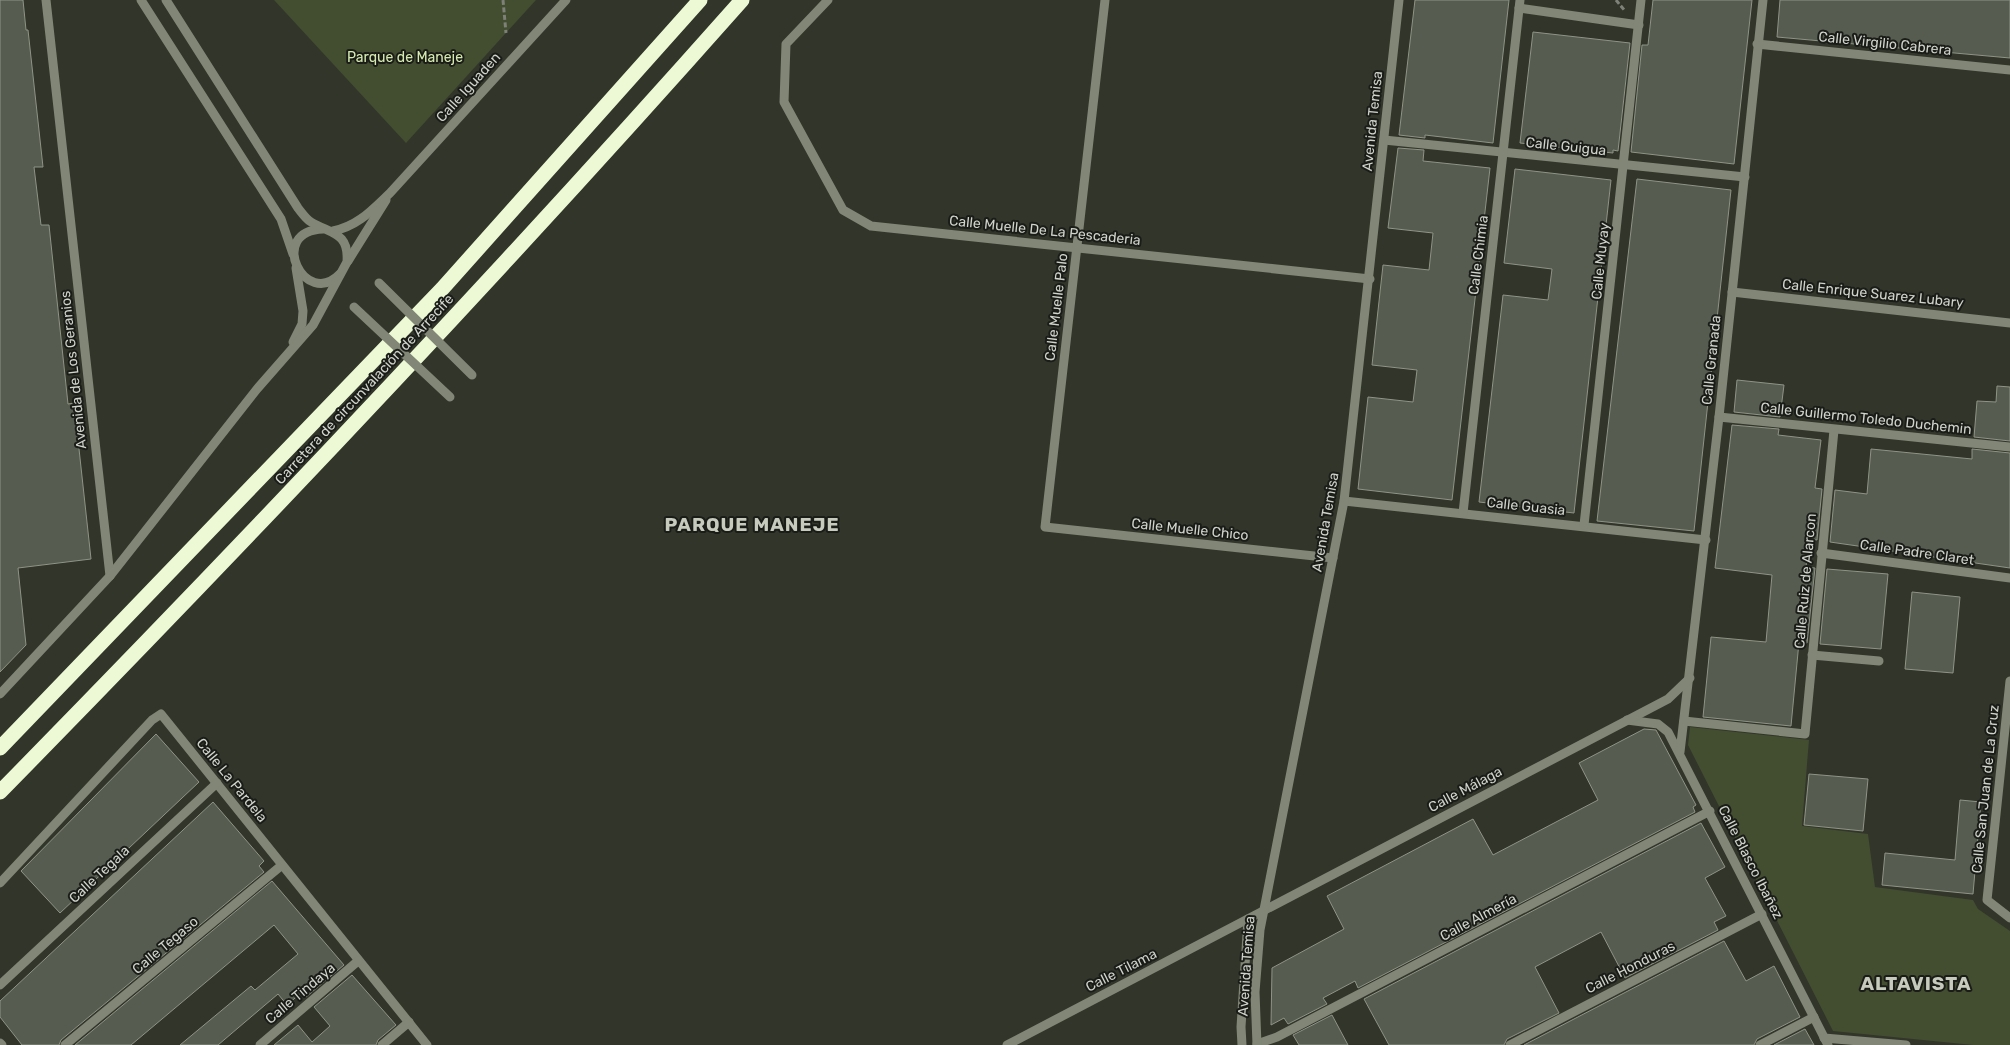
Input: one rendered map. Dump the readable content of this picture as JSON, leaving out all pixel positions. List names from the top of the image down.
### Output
{
  "streets": {
    "highway": ["Carretera de circunvalación de Arrecife"],
    "street": [
      "Calle Virgilio Cabrera",
      "Calle Iguaden",
      "Avenida Temisa",
      "Calle Guigua",
      "Calle Muelle De La Pescaderia",
      "Calle Chimia",
      "Calle Muyay",
      "Calle Enrique Suarez Lubary",
      "Calle Muelle Palo",
      "Calle Granada",
      "Avenida de Los Geranios",
      "Calle Guillermo Toledo Duchemin",
      "Calle Guasia",
      "Calle Muelle Chico",
      "Calle Padre Claret",
      "Calle Ruiz de Alarcon",
      "Calle La Pardela",
      "Calle Málaga",
      "Calle San Juan de La Cruz",
      "Calle Blasco Ibañez",
      "Calle Tegala",
      "Calle Almería",
      "Calle Tegaso",
      "Calle Honduras",
      "Calle Tilama",
      "Calle Tindaya"
    ]
  },
  "crossings": [
    ["Calle Virgilio Cabrera", "Calle Granada"],
    ["Avenida Temisa", "Calle Guigua"],
    ["Avenida Temisa", "Calle Muelle De La Pescaderia"],
    ["Avenida Temisa", "Calle Guasia"],
    ["Avenida Temisa", "Calle Muelle Chico"],
    ["Avenida Temisa", "Calle Málaga"],
    ["Avenida Temisa", "Calle Almería"],
    ["Avenida Temisa", "Calle Tilama"],
    ["Calle Guigua", "Calle Chimia"],
    ["Calle Guigua", "Calle Muyay"],
    ["Calle Guigua", "Calle Granada"],
    ["Calle Muelle De La Pescaderia", "Calle Muelle Palo"],
    ["Calle Chimia", "Calle Guasia"],
    ["Calle Muyay", "Calle Guasia"],
    ["Calle Enrique Suarez Lubary", "Calle Granada"],
    ["Calle Muelle Palo", "Calle Muelle Chico"],
    ["Calle Granada", "Calle Guillermo Toledo Duchemin"],
    ["Calle Granada", "Calle Guasia"],
    ["Calle Granada", "Calle Ruiz de Alarcon"],
    ["Calle Granada", "Calle Málaga"],
    ["Calle Granada", "Calle Blasco Ibañez"],
    ["Calle Guillermo Toledo Duchemin", "Calle Ruiz de Alarcon"],
    ["Calle Padre Claret", "Calle Ruiz de Alarcon"],
    ["Calle La Pardela", "Calle Tegala"],
    ["Calle La Pardela", "Calle Tegaso"],
    ["Calle La Pardela", "Calle Tindaya"],
    ["Calle Málaga", "Calle Blasco Ibañez"],
    ["Calle Málaga", "Calle Tilama"],
    ["Calle Blasco Ibañez", "Calle Almería"],
    ["Calle Blasco Ibañez", "Calle Honduras"]
  ],
  "districts": ["PARQUE MANEJE", "ALTAVISTA"],
  "parks": ["Parque de Maneje"]
}
